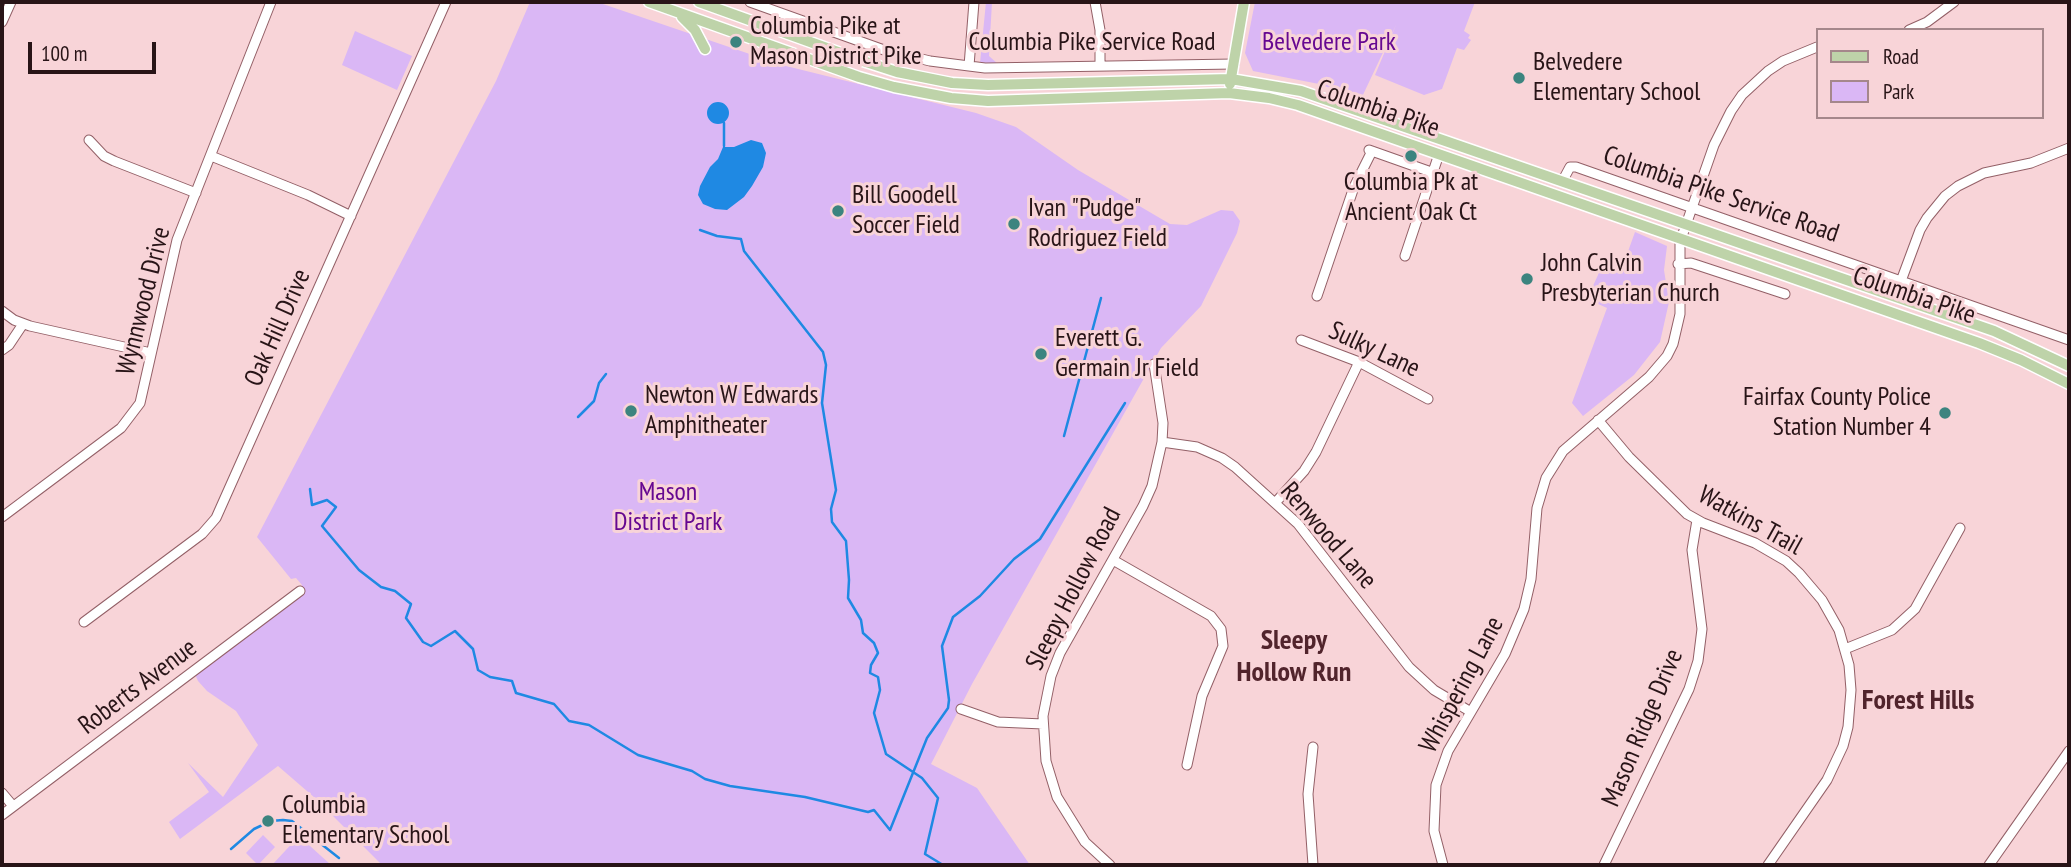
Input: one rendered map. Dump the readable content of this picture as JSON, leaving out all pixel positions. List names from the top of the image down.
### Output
{
  "streets": {
    "main road": ["Columbia Pike"],
    "street": [
      "Columbia Pike Service Road",
      "Wynnwood Drive",
      "Oak Hill Drive",
      "Sulky Lane",
      "Watkins Trail",
      "Renwood Lane",
      "Sleepy Hollow Road",
      "Whispering Lane",
      "Roberts Avenue",
      "Mason Ridge Drive"
    ]
  },
  "crossings": [
    ["Columbia Pike Service Road", "Columbia Pike"],
    ["Columbia Pike Service Road", "Whispering Lane"],
    ["Columbia Pike", "Whispering Lane"],
    ["Watkins Trail", "Whispering Lane"],
    ["Watkins Trail", "Mason Ridge Drive"],
    ["Renwood Lane", "Sleepy Hollow Road"],
    ["Renwood Lane", "Whispering Lane"]
  ],
  "districts": ["Sleepy Hollow Run", "Forest Hills"],
  "parks": ["Belvedere Park", "Mason District Park"],
  "places": [
    "Columbia Pike at Mason District Pike",
    "Belvedere Elementary School",
    "Columbia Pk at Ancient Oak Ct",
    "Bill Goodell Soccer Field",
    "Ivan \"Pudge\" Rodriguez Field",
    "John Calvin Presbyterian Church",
    "Everett G. Germain Jr Field",
    "Newton W Edwards Amphitheater",
    "Fairfax County Police Station Number 4",
    "Columbia Elementary School"
  ],
  "legend": ["Road", "Park"],
  "scale_bar": "100 m"
}
